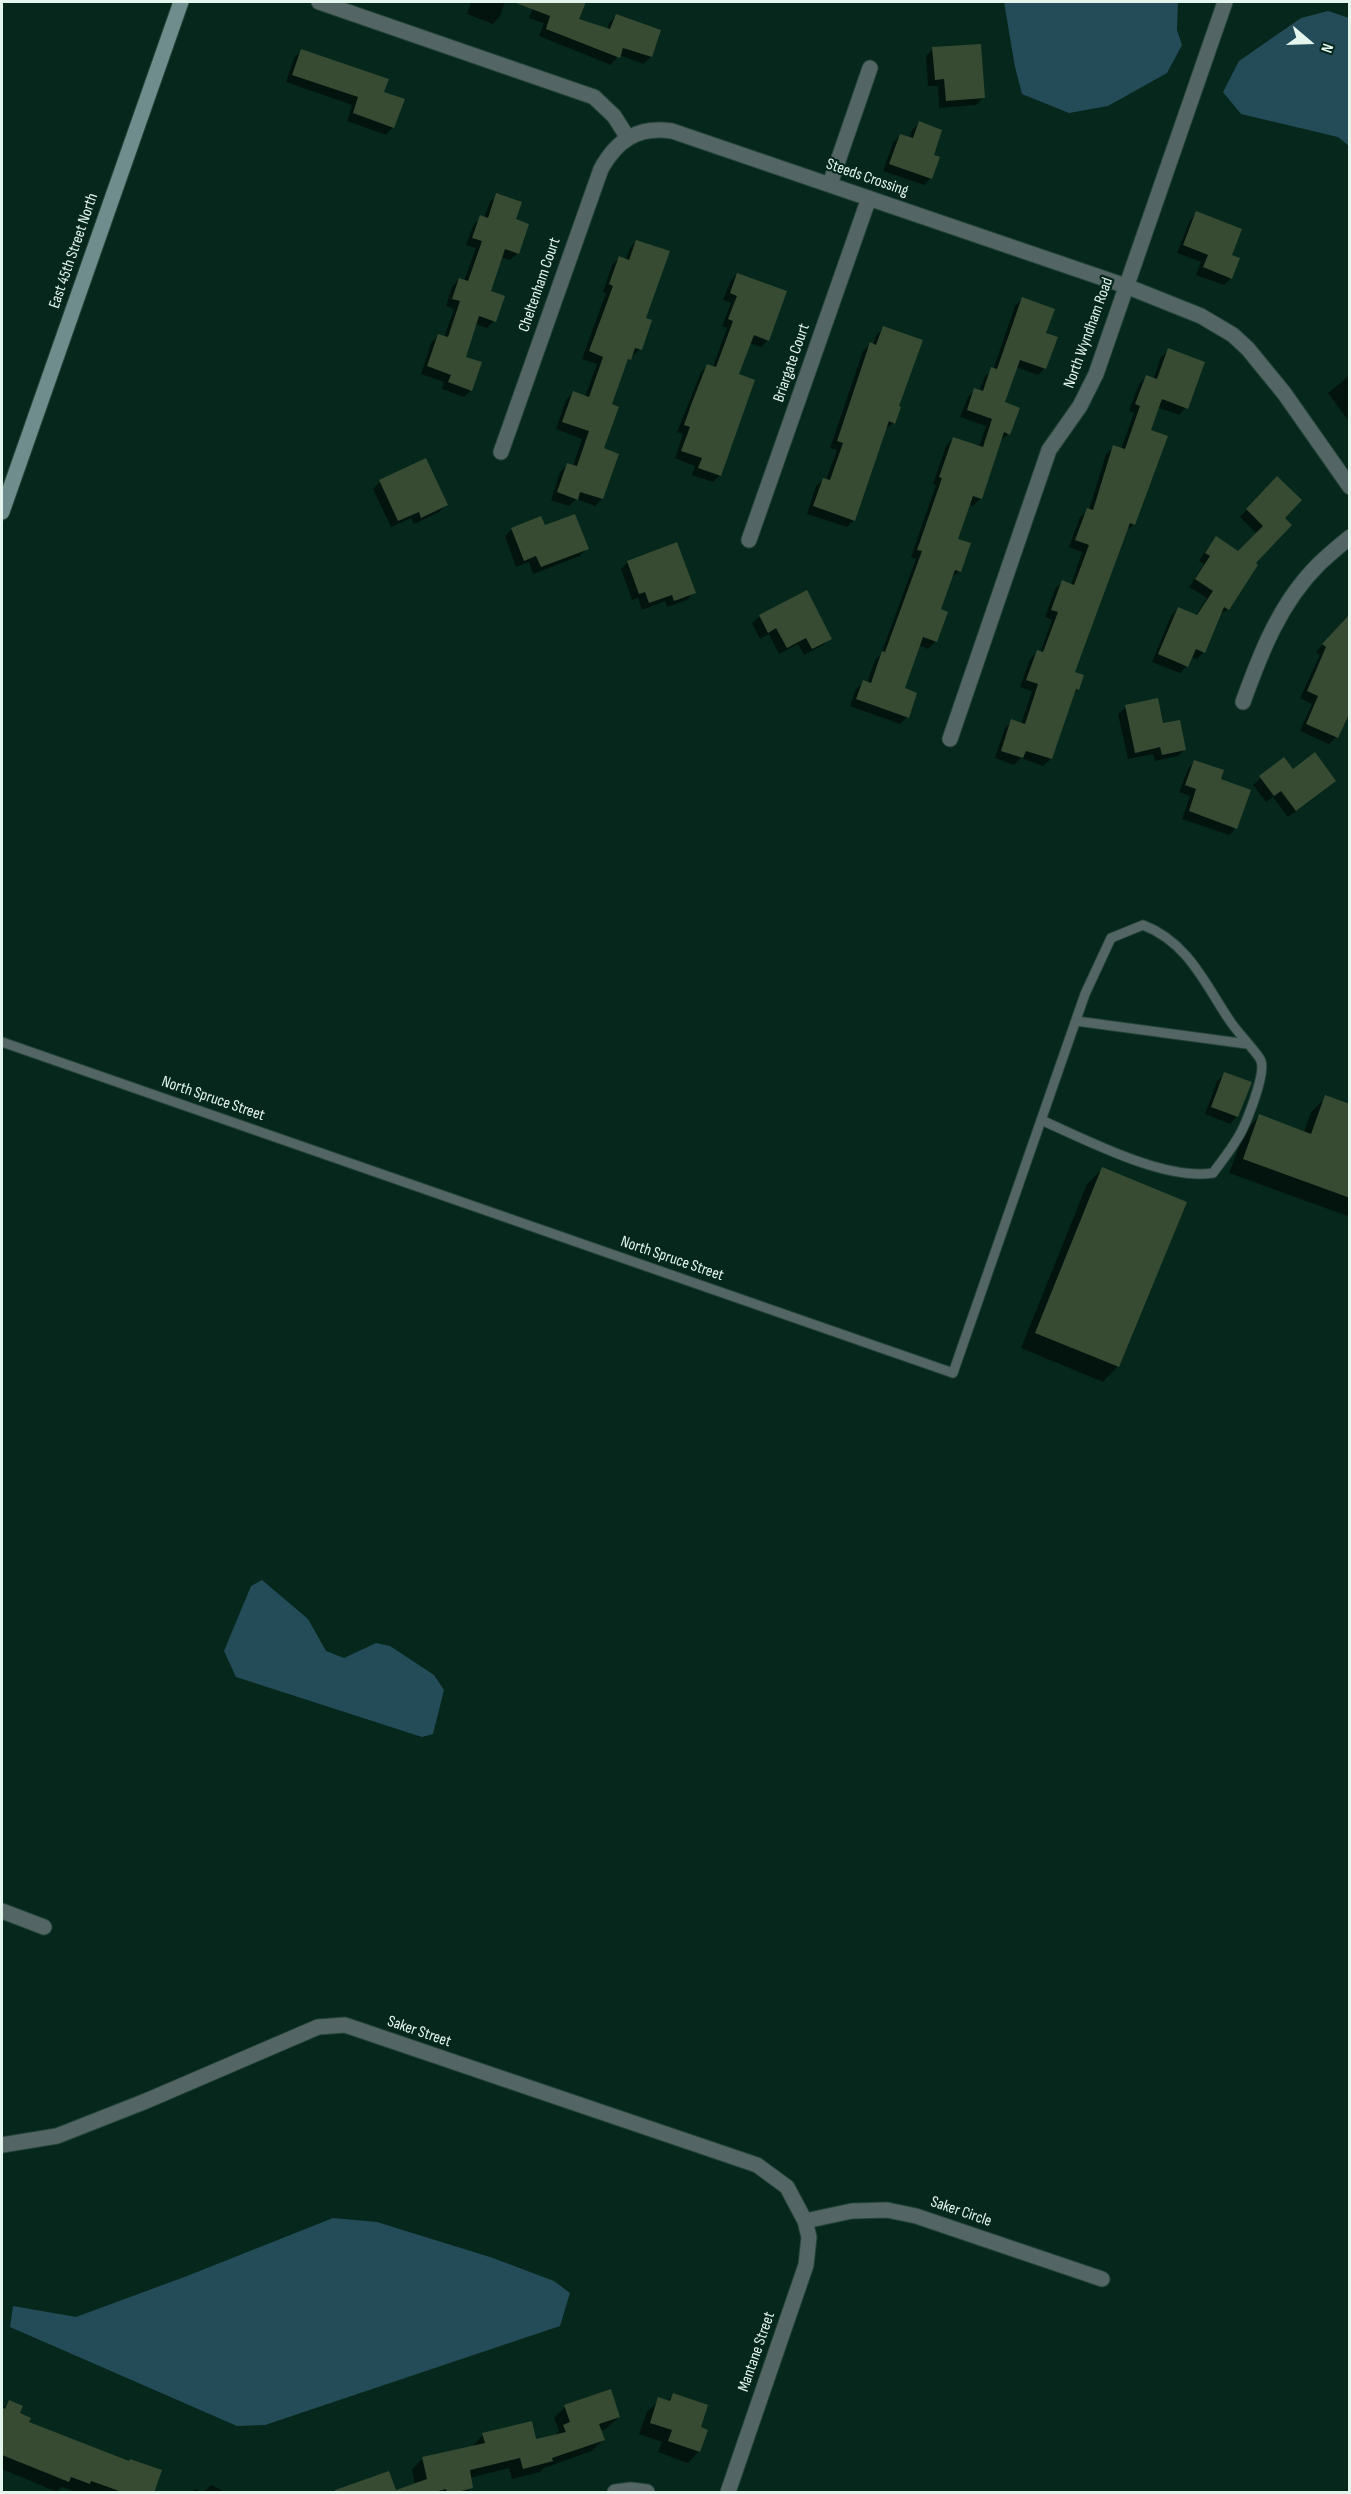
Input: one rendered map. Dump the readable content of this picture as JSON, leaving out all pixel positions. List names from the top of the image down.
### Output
{
  "streets": {
    "street": [
      "Steeds Crossing",
      "East 45th Street North",
      "Cheltenham Court",
      "North Wyndham Road",
      "Briargate Court",
      "Saker Street",
      "Saker Circle",
      "Mantane Street"
    ],
    "lane": ["North Spruce Street"]
  },
  "crossings": [
    ["Steeds Crossing", "Cheltenham Court"],
    ["Steeds Crossing", "North Wyndham Road"],
    ["Steeds Crossing", "Briargate Court"],
    ["Saker Street", "Saker Circle"],
    ["Saker Street", "Mantane Street"],
    ["Saker Circle", "Mantane Street"]
  ],
  "north": "right"
}
